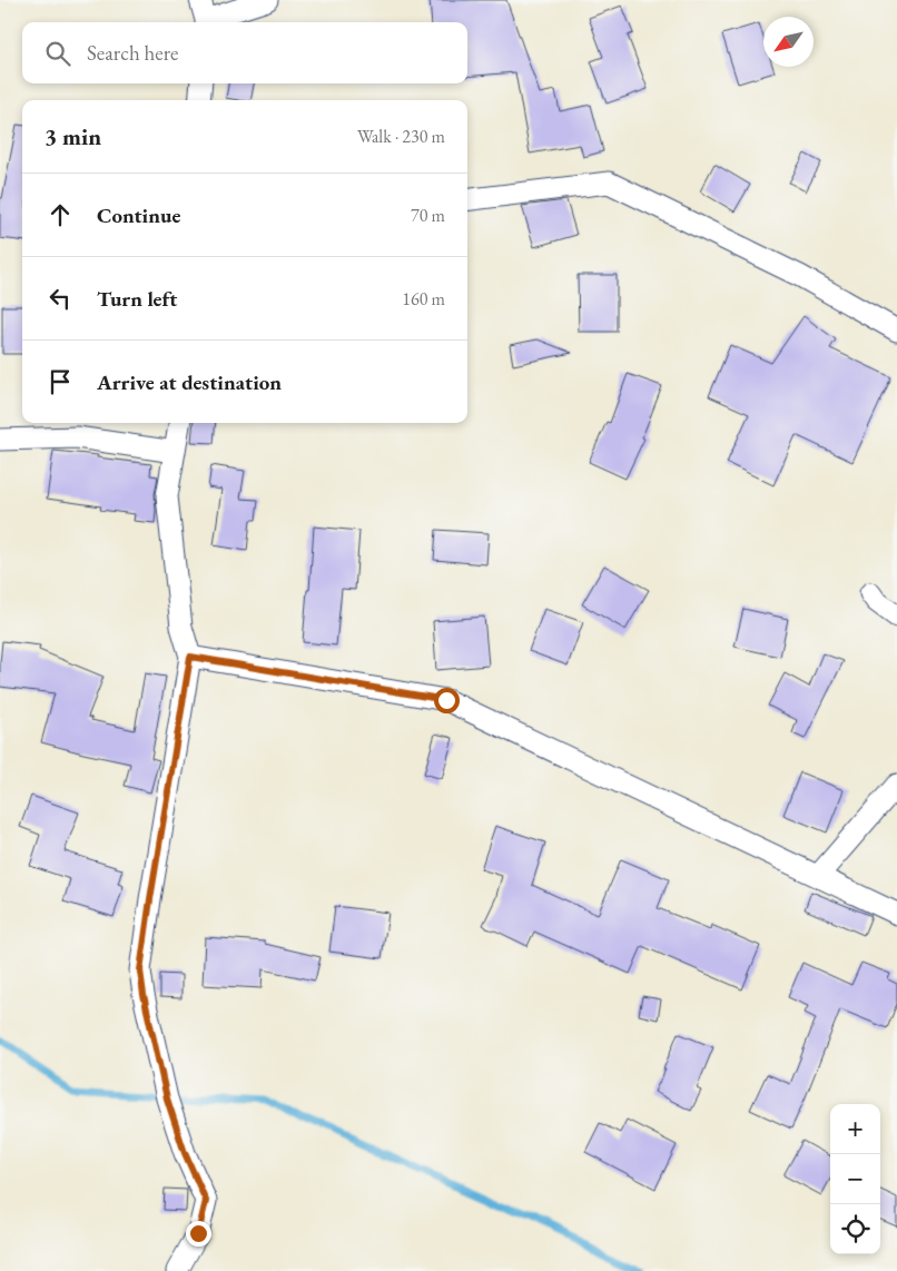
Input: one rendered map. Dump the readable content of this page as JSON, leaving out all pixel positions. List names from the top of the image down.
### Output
{
  "north": "bottom left",
  "page": {
    "search": "Search here",
    "heading": ["3 min", "Walk · 230 m"],
    "list": [
      ["Continue", "70 m"],
      ["Turn left", "160 m"],
      "Arrive at destination"
    ],
    "map_buttons": ["+", "−"]
  }
}
